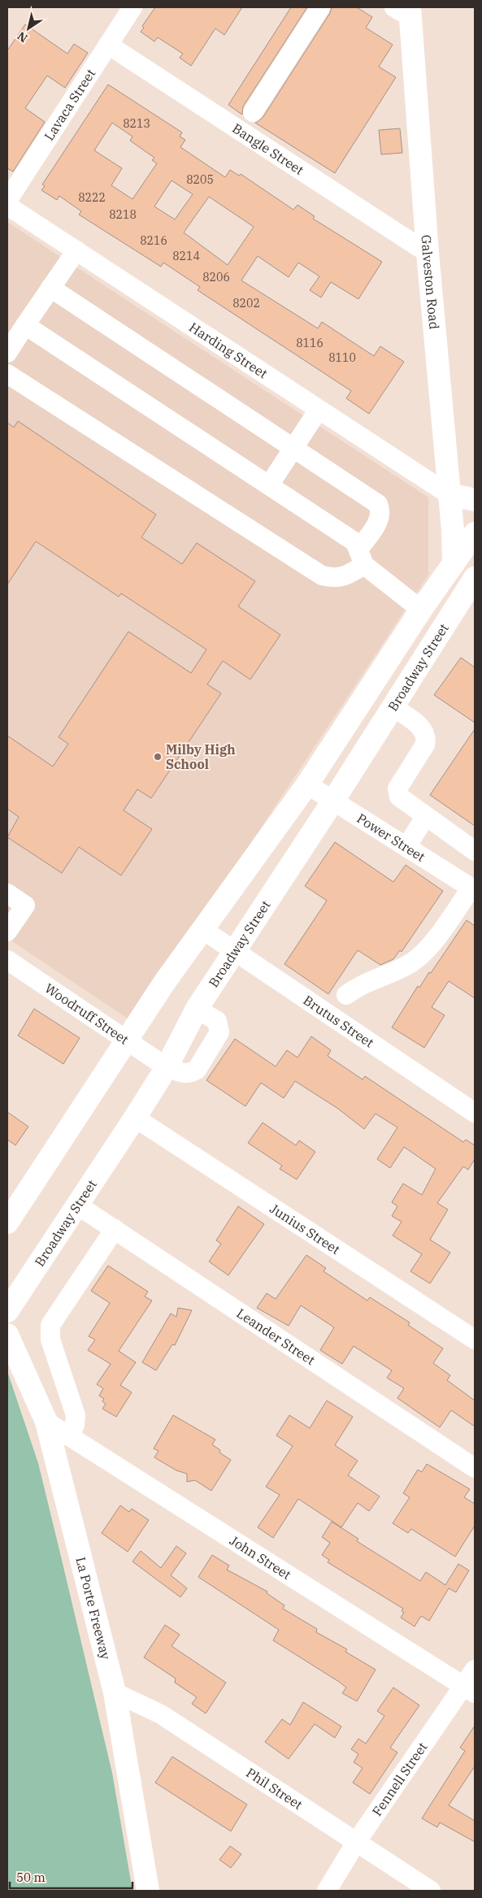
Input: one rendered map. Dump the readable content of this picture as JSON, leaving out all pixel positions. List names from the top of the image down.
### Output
{
  "streets": {
    "main road": ["Galveston Road", "Broadway Street", "La Porte Freeway"],
    "street": [
      "Lavaca Street",
      "Bangle Street",
      "Harding Street",
      "Power Street",
      "Woodruff Street",
      "Brutus Street",
      "Junius Street",
      "Leander Street",
      "John Street",
      "Fennell Street",
      "Phil Street"
    ]
  },
  "crossings": [
    ["Lavaca Street", "Bangle Street"],
    ["Bangle Street", "Galveston Road"],
    ["Galveston Road", "Harding Street"],
    ["Broadway Street", "Power Street"],
    ["Broadway Street", "Woodruff Street"],
    ["Broadway Street", "Brutus Street"],
    ["Broadway Street", "Junius Street"],
    ["Broadway Street", "Leander Street"],
    ["John Street", "La Porte Freeway"],
    ["John Street", "Fennell Street"],
    ["La Porte Freeway", "Phil Street"],
    ["Fennell Street", "Phil Street"]
  ],
  "places": ["Milby High School"],
  "house_numbers": [
    "8213",
    "8205",
    "8222",
    "8218",
    "8216",
    "8214",
    "8206",
    "8202",
    "8116",
    "8110"
  ],
  "scale_bar": "50 m",
  "north": "bottom left"
}
